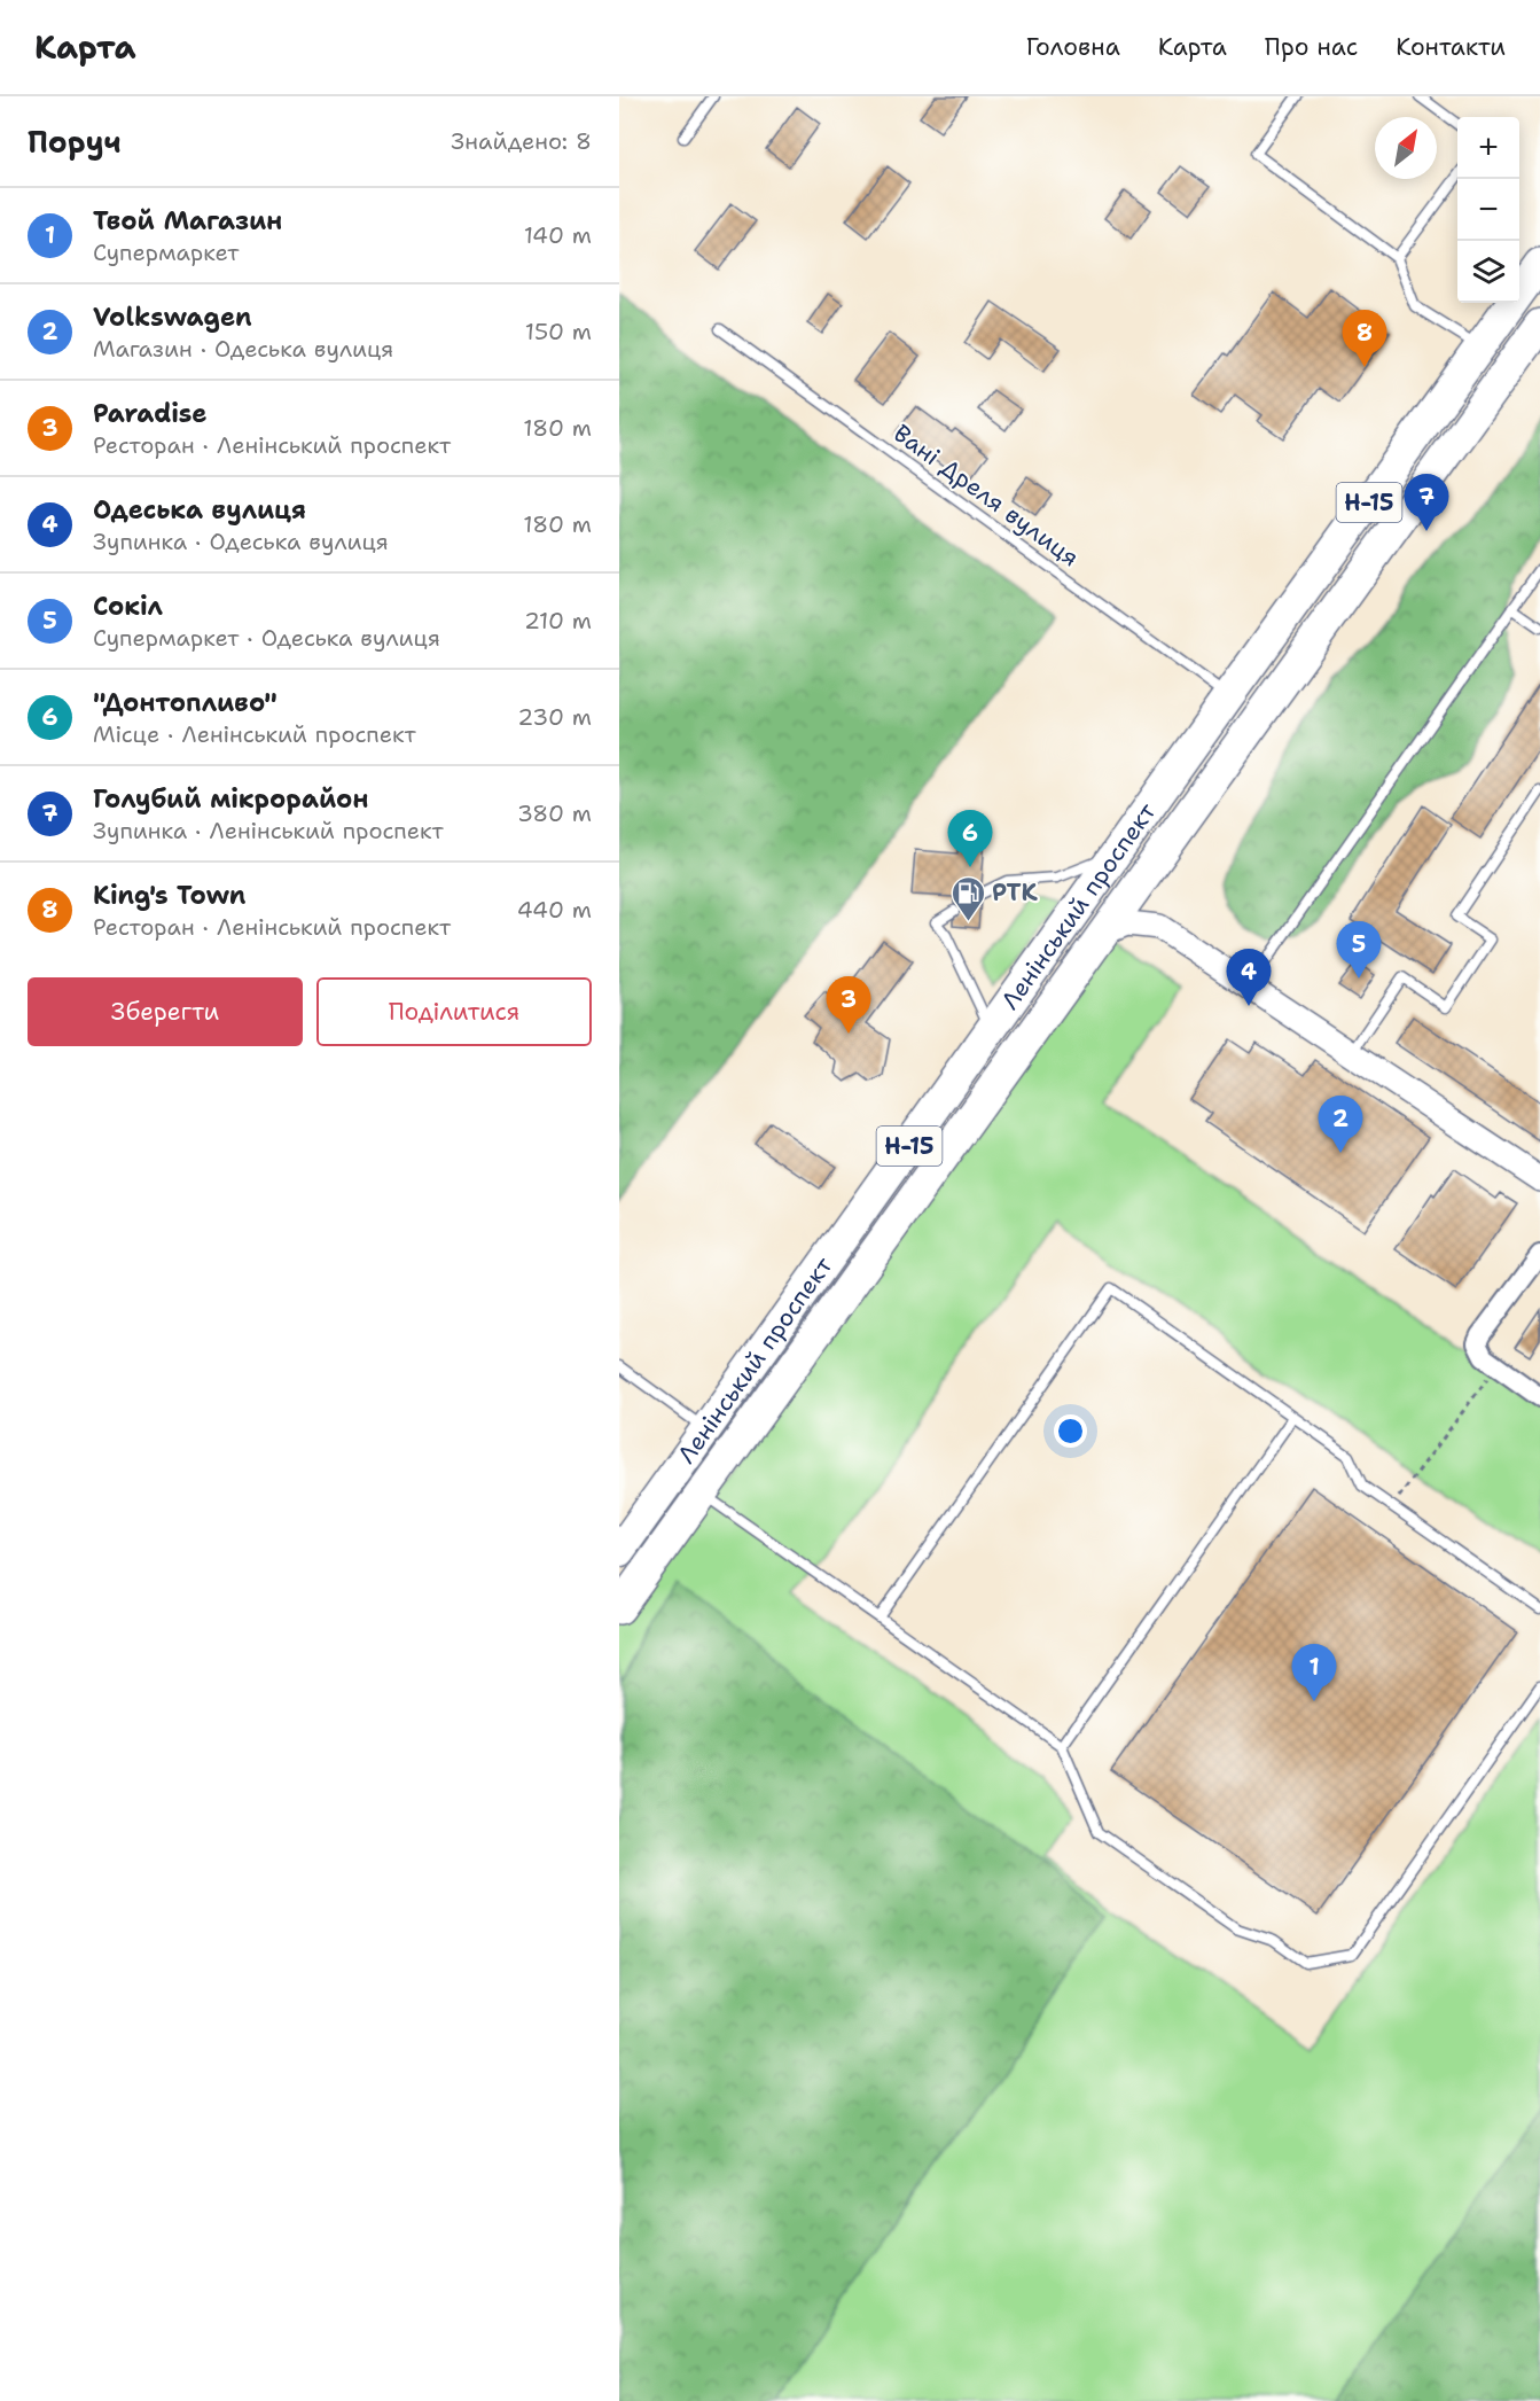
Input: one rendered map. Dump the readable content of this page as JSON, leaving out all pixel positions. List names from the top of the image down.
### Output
{
  "streets": {
    "main road": ["Н-15", "Ленінський проспект"],
    "lane": ["Вані Дреля вулиця"]
  },
  "crossings": [
    ["Вані Дреля вулиця", "Ленінський проспект"]
  ],
  "places": {
    "fuel station": ["РТК"]
  },
  "north": "top right",
  "page": {
    "header": "Карта",
    "nav": [
      "Головна",
      "Карта",
      "Про нас",
      "Контакти"
    ],
    "heading": ["Поруч", "Знайдено: 8"],
    "map_buttons": ["+", "−"],
    "list": [
      {
        "mark": "1",
        "name": "Твой Магазин",
        "note": "Супермаркет",
        "value": "140 m"
      },
      {
        "mark": "2",
        "name": "Volkswagen",
        "note": "Магазин · Одеська вулиця",
        "value": "150 m"
      },
      {
        "mark": "3",
        "name": "Paradise",
        "note": "Ресторан · Ленінський проспект",
        "value": "180 m"
      },
      {
        "mark": "4",
        "name": "Одеська вулиця",
        "note": "Зупинка · Одеська вулиця",
        "value": "180 m"
      },
      {
        "mark": "5",
        "name": "Сокіл",
        "note": "Супермаркет · Одеська вулиця",
        "value": "210 m"
      },
      {
        "mark": "6",
        "name": "\"Донтопливо\"",
        "note": "Місце · Ленінський проспект",
        "value": "230 m"
      },
      {
        "mark": "7",
        "name": "Голубий мікрорайон",
        "note": "Зупинка · Ленінський проспект",
        "value": "380 m"
      },
      {
        "mark": "8",
        "name": "King's Town",
        "note": "Ресторан · Ленінський проспект",
        "value": "440 m"
      }
    ],
    "pins": [
      "8",
      "7",
      "6",
      "5",
      "4",
      "3",
      "2",
      "1"
    ],
    "buttons": ["Зберегти", "Поділитися"]
  }
}
